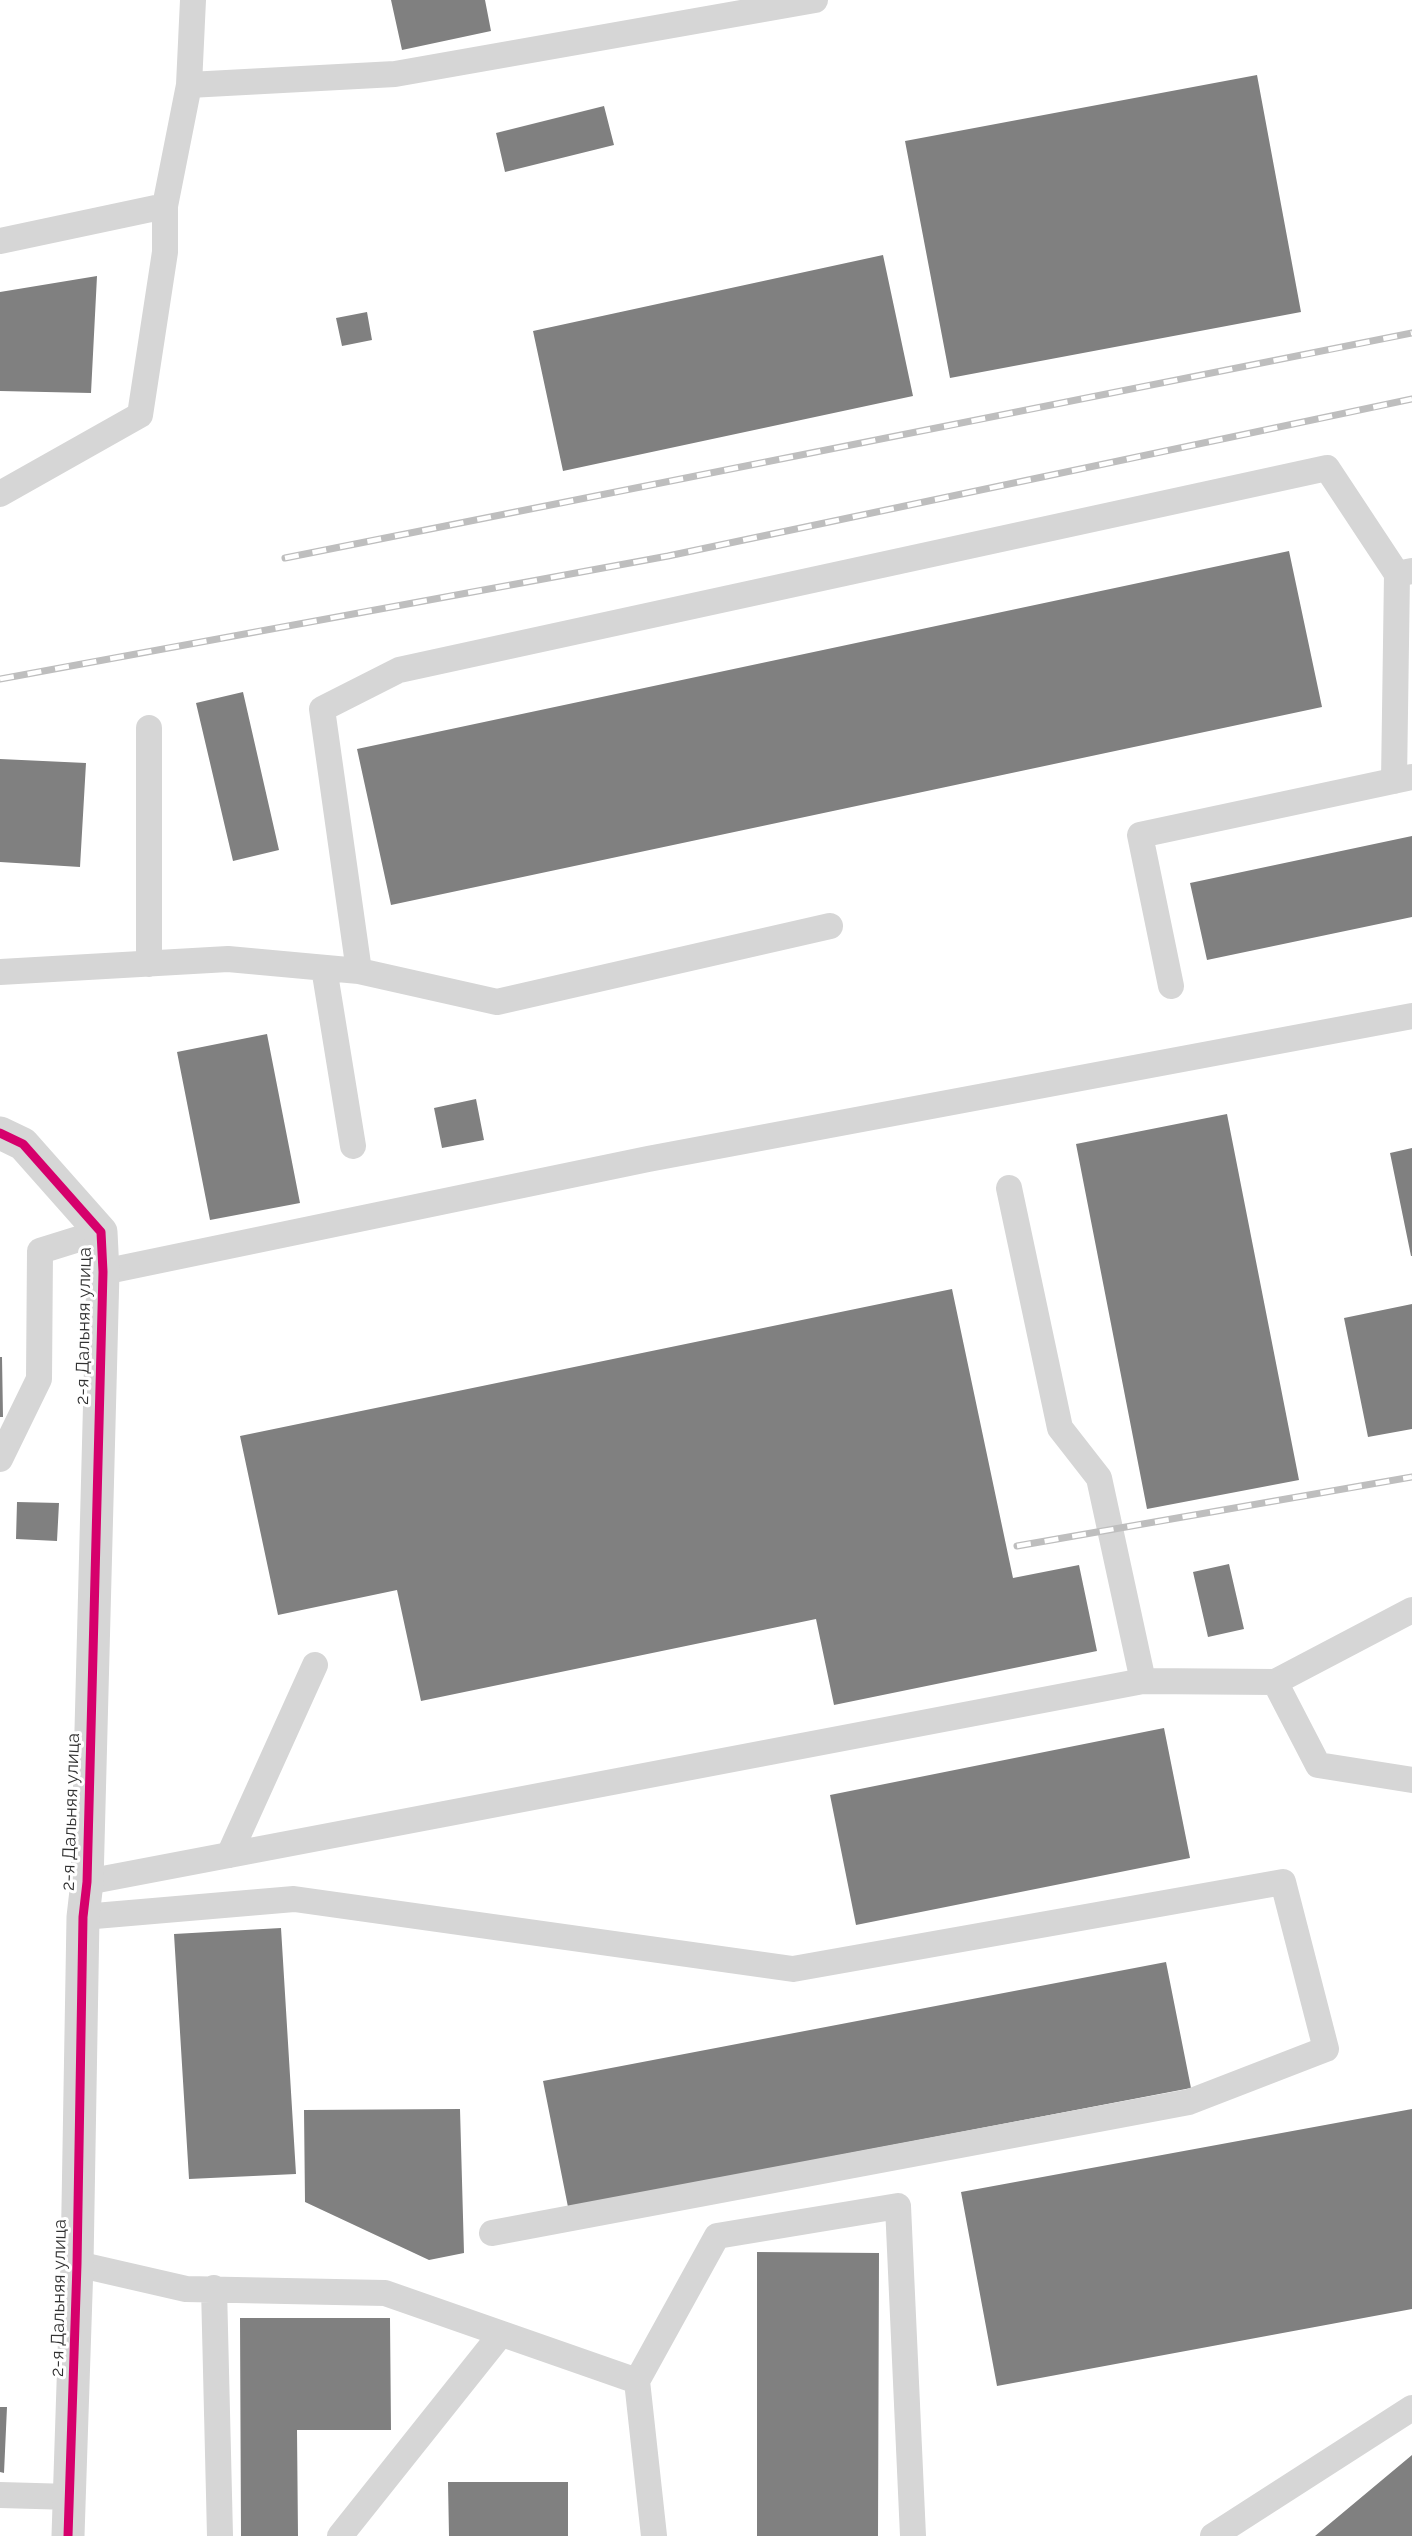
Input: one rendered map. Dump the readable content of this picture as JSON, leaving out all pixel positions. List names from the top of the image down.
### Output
{
  "streets": {
    "street": ["2-я Дальняя улица"]
  }
}
